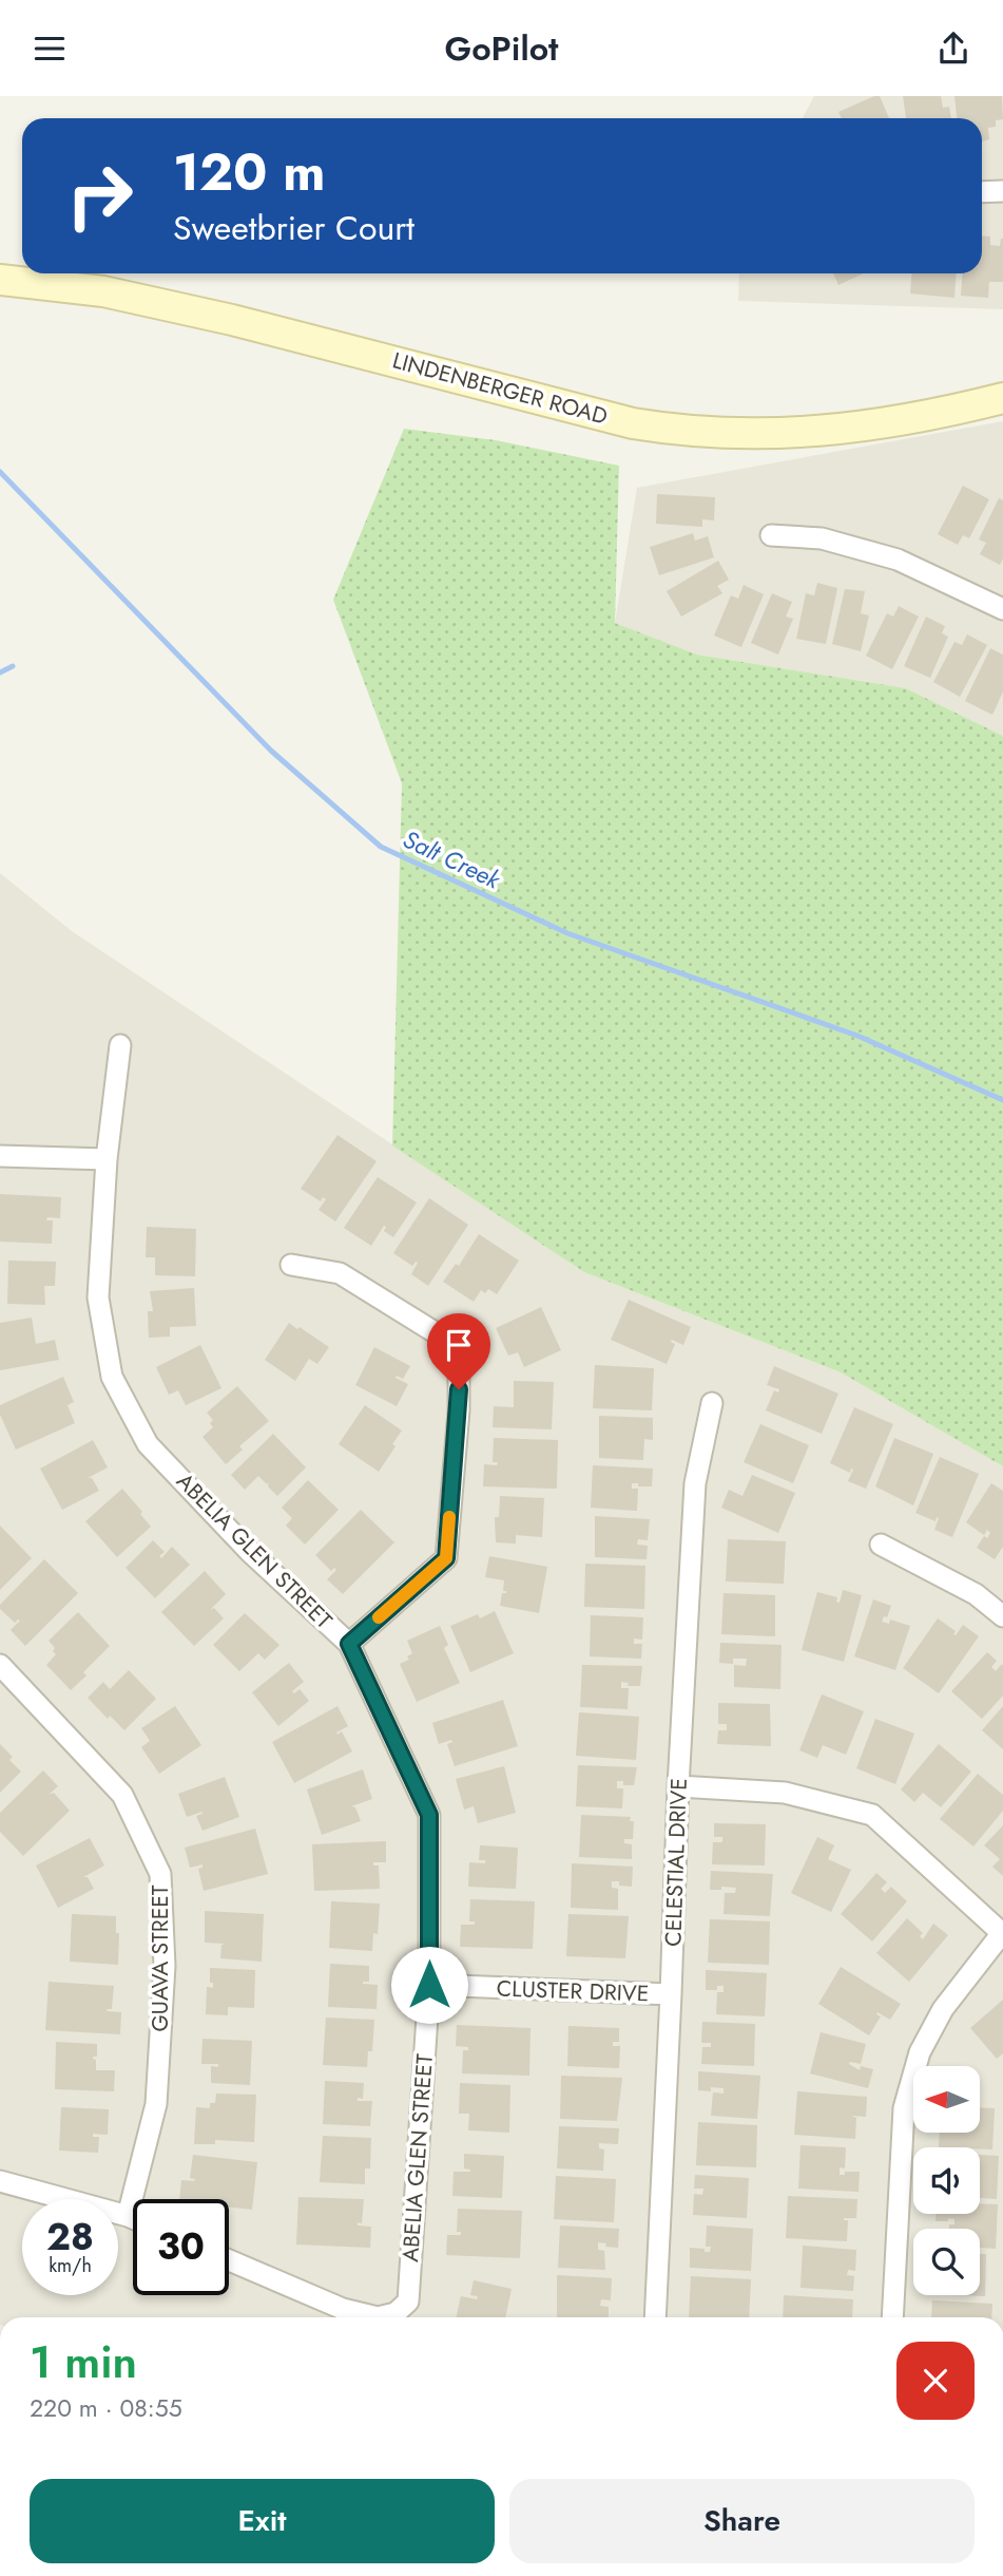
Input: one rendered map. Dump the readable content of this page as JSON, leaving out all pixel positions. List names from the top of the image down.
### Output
{
  "streets": {
    "street": [
      "LINDENBERGER ROAD",
      "ABELIA GLEN STREET",
      "CELESTIAL DRIVE",
      "GUAVA STREET",
      "CLUSTER DRIVE"
    ]
  },
  "crossings": [
    ["ABELIA GLEN STREET", "CLUSTER DRIVE"],
    ["CELESTIAL DRIVE", "CLUSTER DRIVE"]
  ],
  "water": ["Salt Creek"],
  "north": "left",
  "page": {
    "header": "GoPilot",
    "turn": ["120 m", "Sweetbrier Court"],
    "speed": "28 km/h",
    "limit": "30",
    "heading": ["1 min", "220 m · 08:55"],
    "buttons": ["Exit", "Share"]
  }
}
